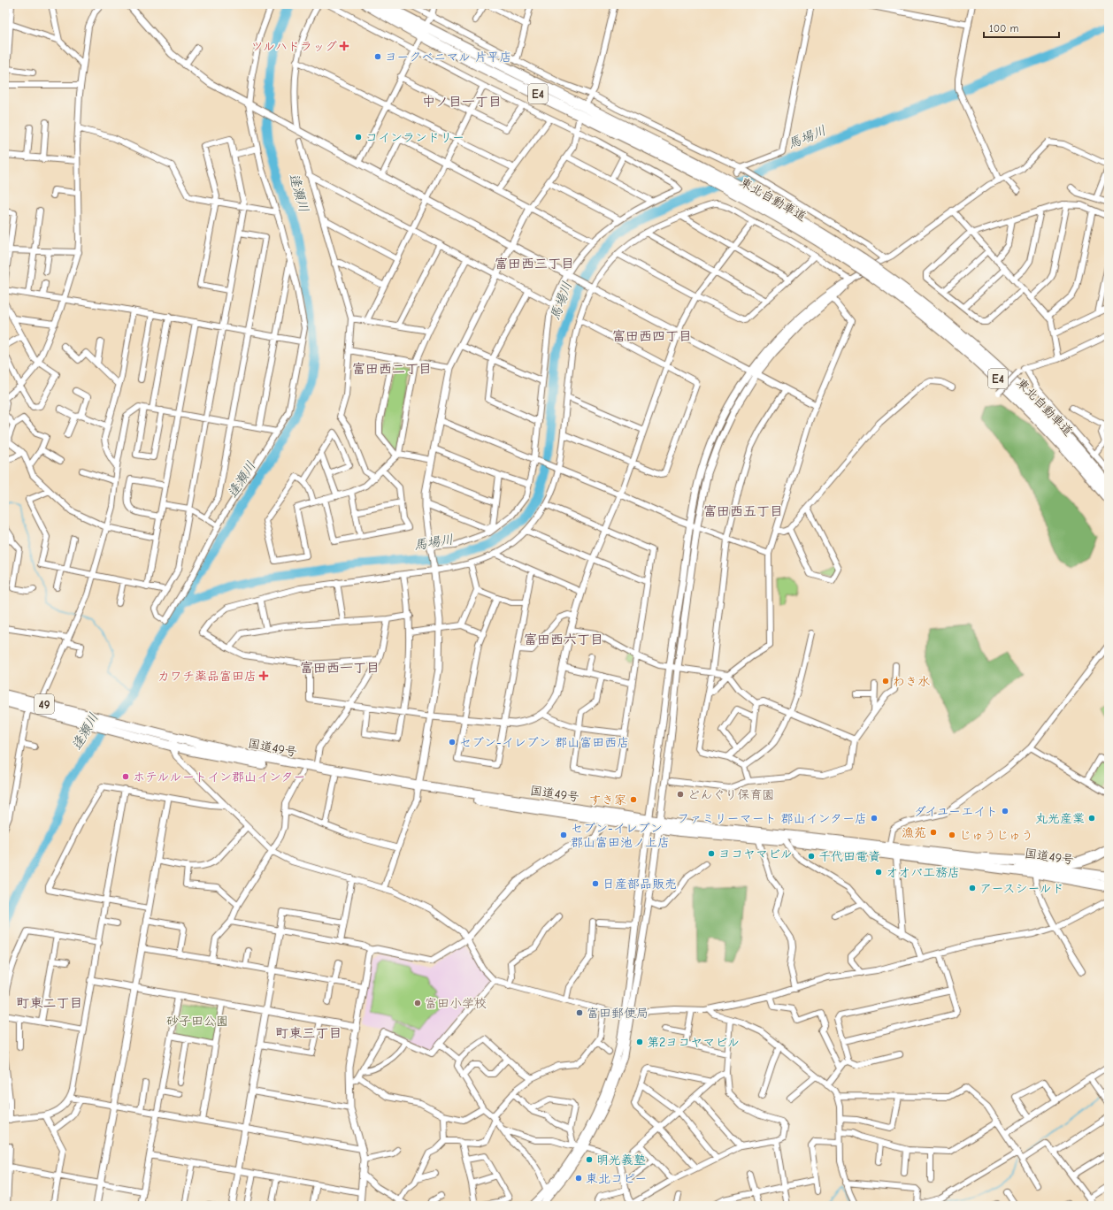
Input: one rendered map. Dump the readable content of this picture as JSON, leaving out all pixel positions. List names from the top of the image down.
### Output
{
  "streets": {
    "highway": [
      "E4",
      "東北自動車道",
      "49",
      "国道49号"
    ]
  },
  "districts": [
    "中ノ目一丁目",
    "富田西三丁目",
    "富田西四丁目",
    "富田西二丁目",
    "富田西五丁目",
    "富田西六丁目",
    "富田西一丁目",
    "町東二丁目",
    "町東三丁目"
  ],
  "water": ["馬場川", "逢瀬川"],
  "parks": ["砂子田公園"],
  "places": {
    "health": ["ツルハドラッグ", "カワチ薬品富田店"],
    "other": [
      "ヨークベニマル 片平店",
      "コインランドリー",
      "わき水",
      "セブン-イレブン 郡山富田西店",
      "ホテルルートイン郡山インター",
      "どんぐり保育園",
      "すき家",
      "ダイユーエイト",
      "ファミリーマート 郡山インター店",
      "丸光産業",
      "漁苑",
      "セブン-イレブン 郡山富田池ノ上店",
      "じゅうじゅう",
      "ヨコヤマビル",
      "千代田電資",
      "オオバ工務店",
      "日産部品販売",
      "アースシールド",
      "富田小学校",
      "富田郵便局",
      "第2ヨコヤマビル",
      "明光義塾",
      "東北コピー"
    ]
  },
  "scale_bar": "100 m"
}
